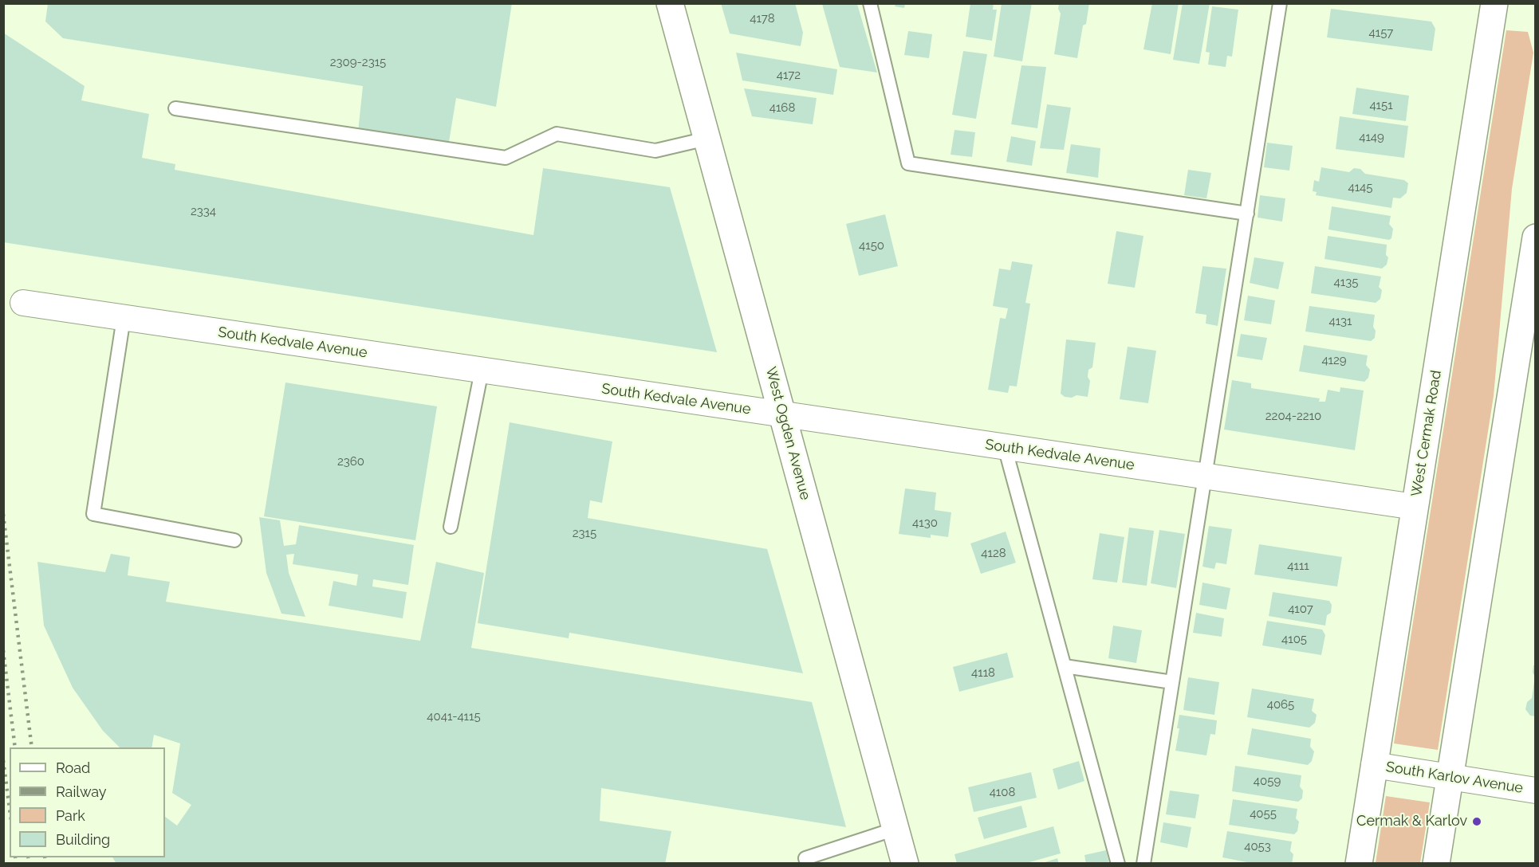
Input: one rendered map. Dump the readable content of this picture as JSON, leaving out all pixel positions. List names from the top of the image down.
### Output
{
  "streets": {
    "main road": ["West Ogden Avenue", "West Cermak Road"],
    "street": ["South Kedvale Avenue", "South Karlov Avenue"]
  },
  "crossings": [
    ["South Kedvale Avenue", "West Ogden Avenue"],
    ["South Kedvale Avenue", "West Cermak Road"],
    ["West Cermak Road", "South Karlov Avenue"]
  ],
  "places": ["Cermak & Karlov"],
  "house_numbers": [
    "4178",
    "4157",
    "2309-2315",
    "4172",
    "4151",
    "4168",
    "4149",
    "4145",
    "2334",
    "4150",
    "4135",
    "4131",
    "4129",
    "2204-2210",
    "2360",
    "4130",
    "2315",
    "4128",
    "4111",
    "4107",
    "4105",
    "4118",
    "4065",
    "4041-4115",
    "4059",
    "4108",
    "4055",
    "4053"
  ],
  "legend": [
    "Road",
    "Railway",
    "Park",
    "Building"
  ]
}
